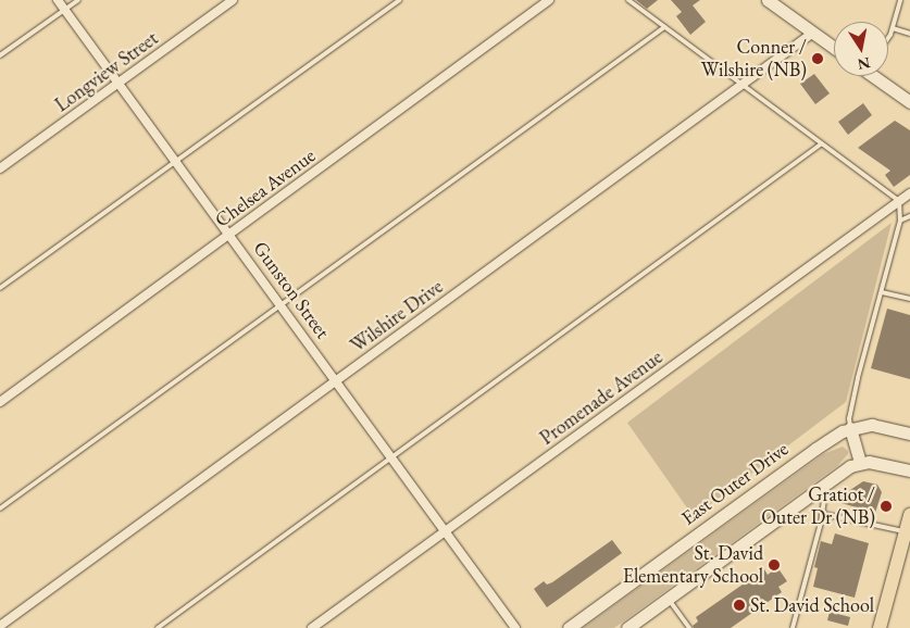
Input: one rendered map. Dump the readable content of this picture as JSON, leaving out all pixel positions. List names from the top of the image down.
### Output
{
  "streets": {
    "street": [
      "Longview Street",
      "Chelsea Avenue",
      "Gunston Street",
      "Wilshire Drive",
      "Promenade Avenue",
      "East Outer Drive"
    ]
  },
  "crossings": [
    ["Longview Street", "Gunston Street"],
    ["Chelsea Avenue", "Gunston Street"],
    ["Gunston Street", "Wilshire Drive"],
    ["Gunston Street", "Promenade Avenue"]
  ],
  "places": [
    "Conner / Wilshire (NB)",
    "Gratiot / Outer Dr (NB)",
    "St. David Elementary School",
    "St. David School"
  ],
  "north": "bottom"
}
